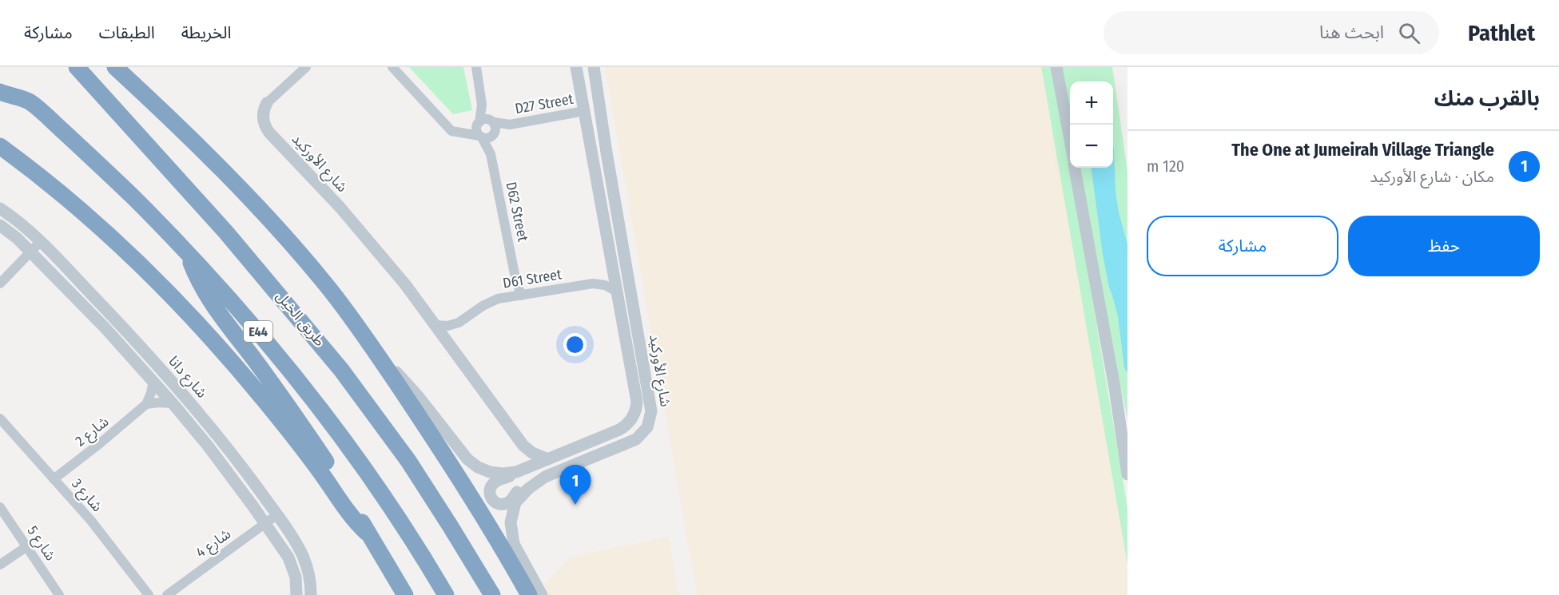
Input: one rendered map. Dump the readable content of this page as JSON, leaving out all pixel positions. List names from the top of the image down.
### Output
{
  "streets": {
    "highway": ["طريق الخيل", "E44"],
    "street": [
      "D27 Street",
      "شارع الأوركيد",
      "D62 Street",
      "D61 Street",
      "شارع دانا",
      "شارع 2",
      "شارع 3",
      "شارع 5",
      "شارع 4"
    ]
  },
  "crossings": [
    ["D27 Street", "شارع الأوركيد"],
    ["D27 Street", "D62 Street"],
    ["شارع الأوركيد", "D61 Street"],
    ["D62 Street", "D61 Street"],
    ["شارع دانا", "شارع 4"],
    ["شارع 2", "شارع 3"]
  ],
  "page": {
    "header": "Pathlet",
    "search": "ابحث هنا",
    "nav": ["الخريطة", "الطبقات", "مشاركة"],
    "heading": "بالقرب منك",
    "map_buttons": ["+", "−"],
    "list": [
      {
        "mark": "1",
        "name": "The One at Jumeirah Village Triangle",
        "note": "مكان · شارع الأوركيد",
        "value": "120 m"
      }
    ],
    "buttons": ["حفظ", "مشاركة"],
    "pins": "1"
  }
}
